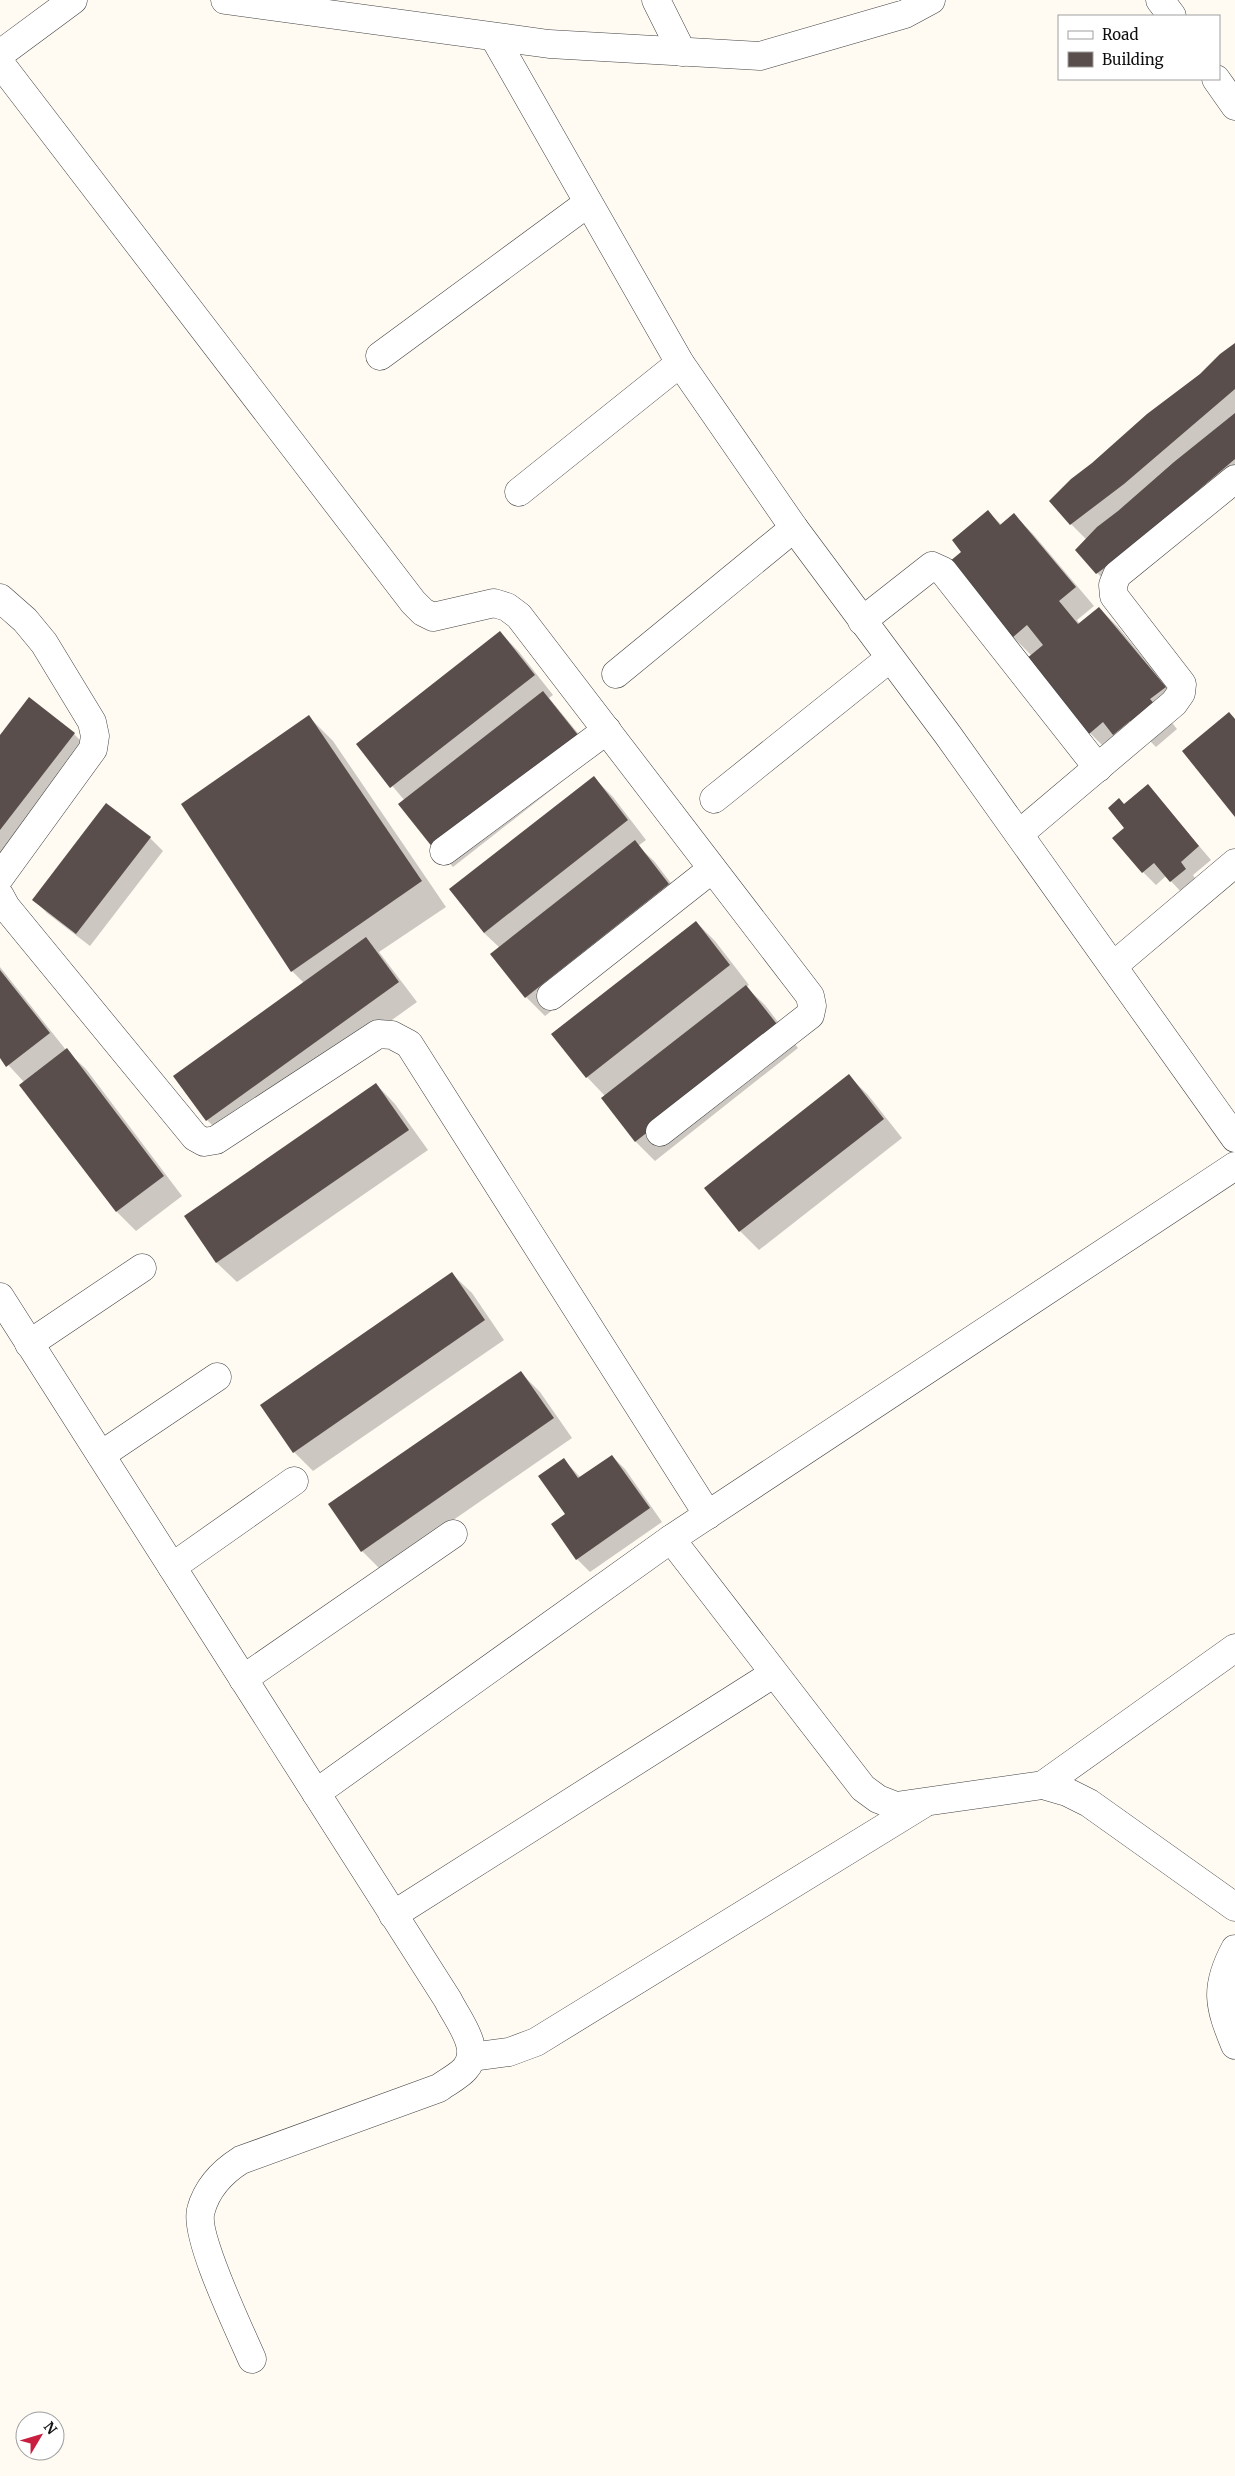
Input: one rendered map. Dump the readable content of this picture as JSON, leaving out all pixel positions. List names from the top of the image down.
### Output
{
  "legend": ["Road", "Building"],
  "north": "top right"
}
